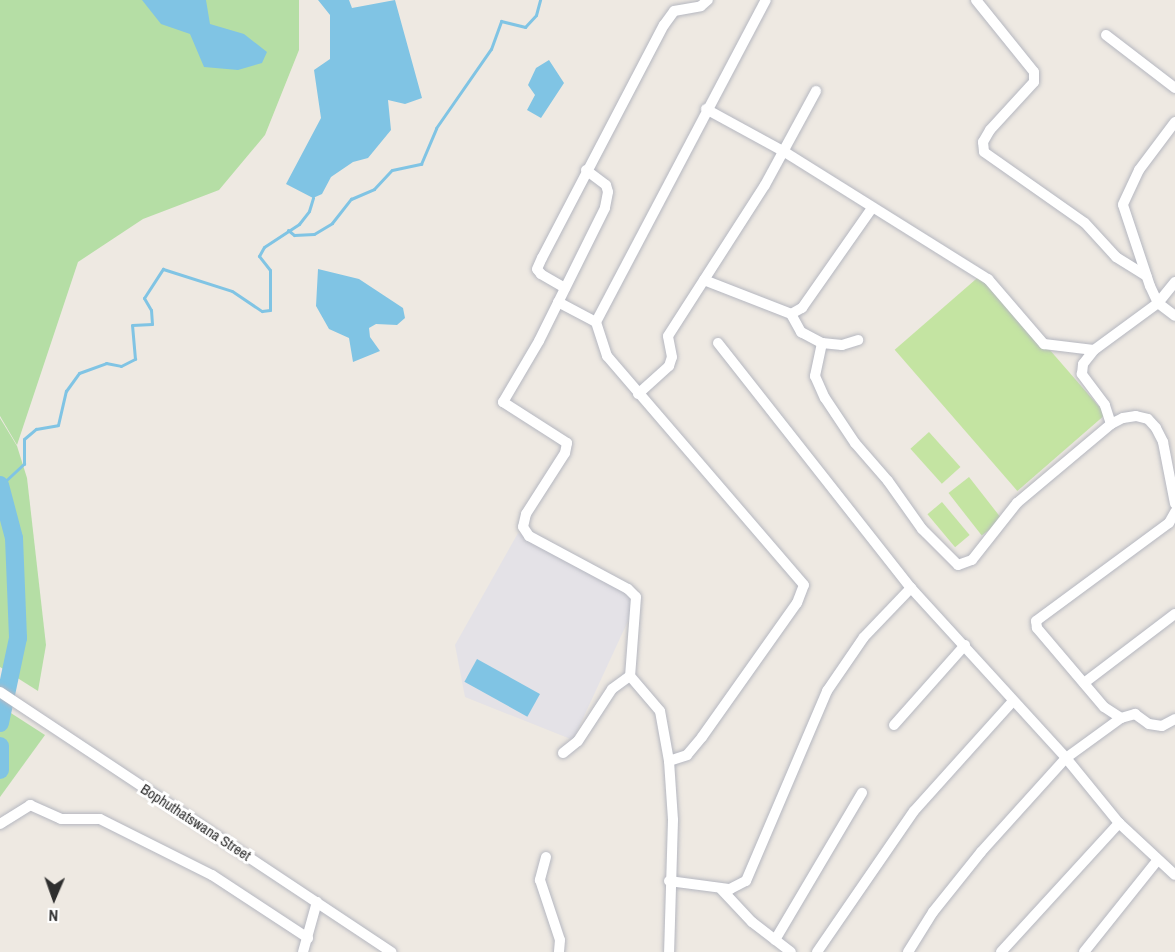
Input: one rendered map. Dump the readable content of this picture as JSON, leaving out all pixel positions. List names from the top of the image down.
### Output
{
  "streets": {
    "street": ["Bophuthatswana Street"]
  },
  "north": "bottom"
}
